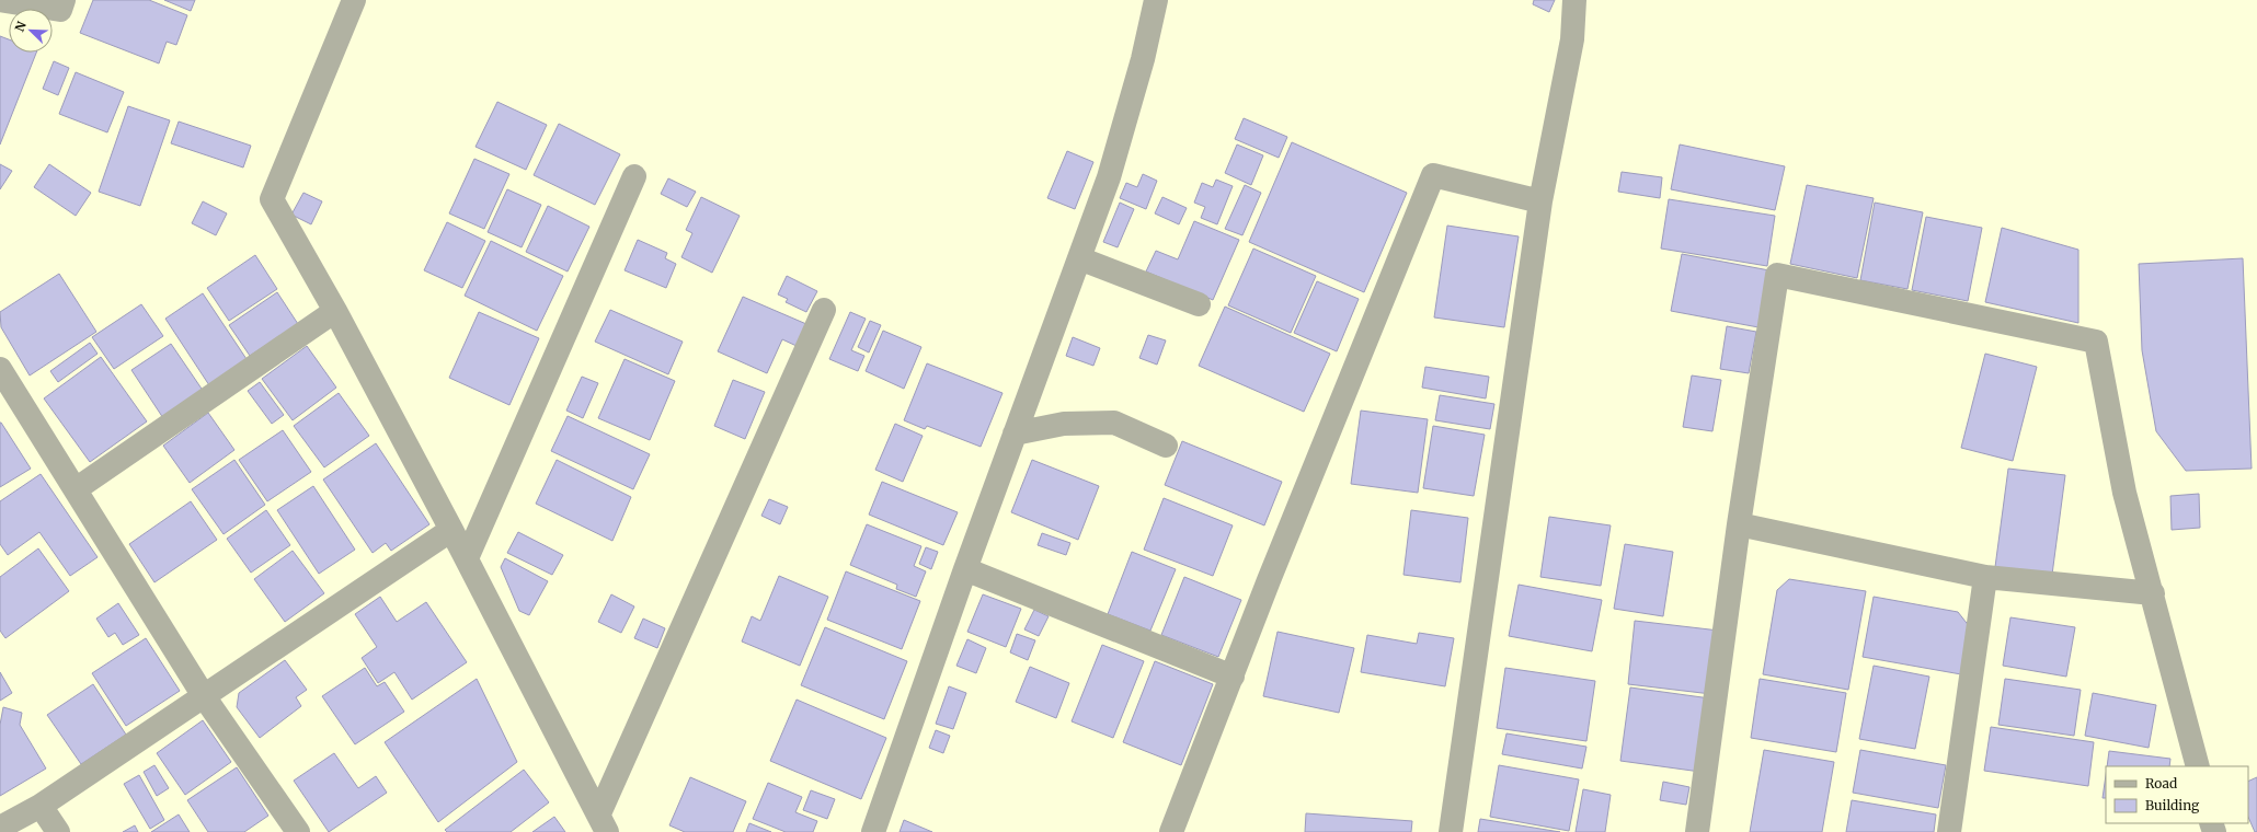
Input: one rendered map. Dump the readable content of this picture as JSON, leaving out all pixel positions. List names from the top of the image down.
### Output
{
  "legend": ["Road", "Building"],
  "north": "top left"
}
